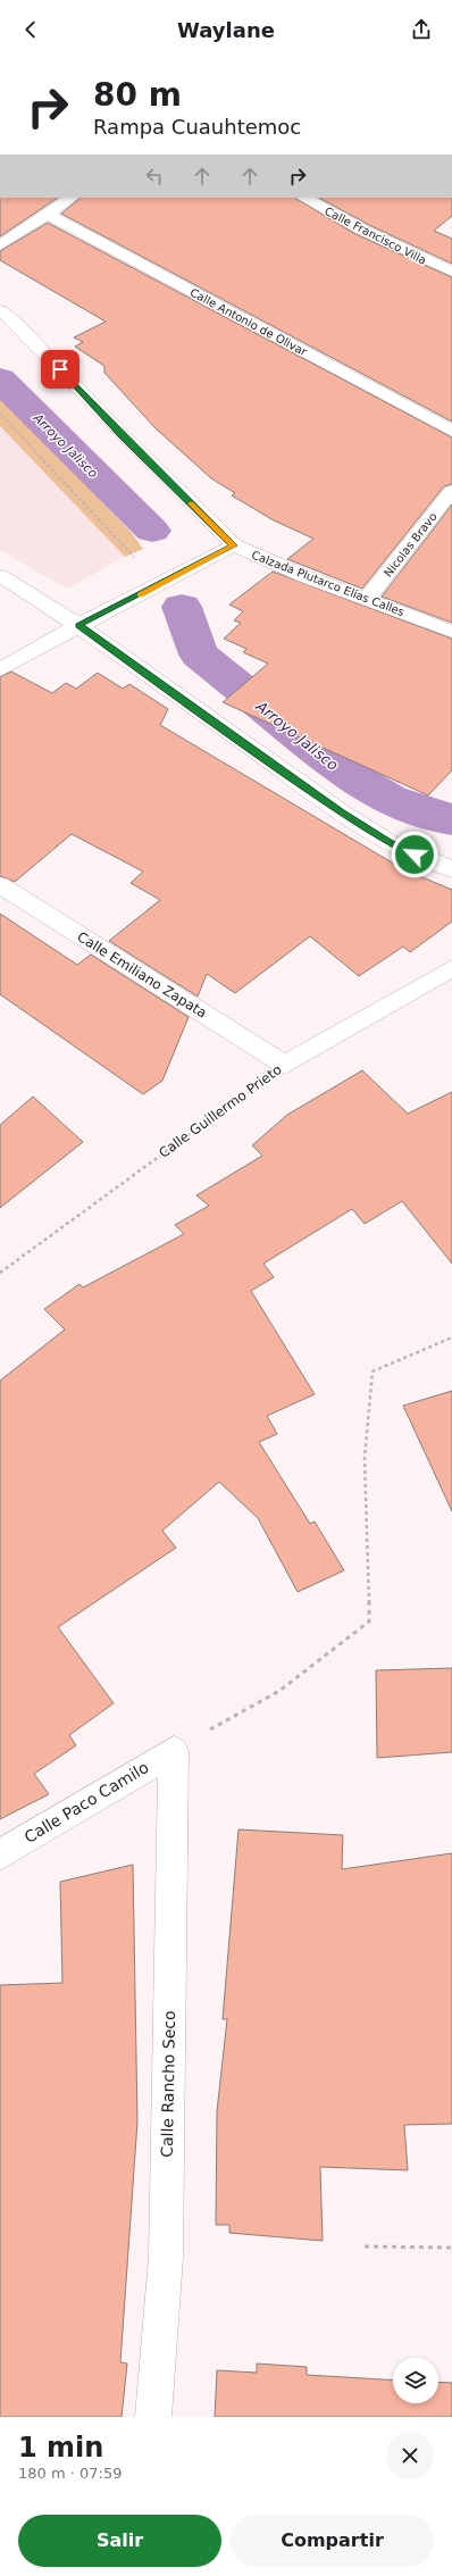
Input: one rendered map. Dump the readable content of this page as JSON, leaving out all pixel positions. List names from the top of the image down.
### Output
{
  "streets": {
    "street": [
      "Calle Francisco Villa",
      "Calle Antonio de Olivar",
      "Nicolas Bravo",
      "Calzada Plutarco Elías Calles",
      "Calle Emiliano Zapata",
      "Calle Guillermo Prieto",
      "Calle Paco Camilo",
      "Calle Rancho Seco"
    ]
  },
  "crossings": [
    ["Nicolas Bravo", "Calzada Plutarco Elías Calles"],
    ["Calle Emiliano Zapata", "Calle Guillermo Prieto"],
    ["Calle Paco Camilo", "Calle Rancho Seco"]
  ],
  "water": ["Arroyo Jalisco"],
  "page": {
    "header": "Waylane",
    "turn": ["80 m", "Rampa Cuauhtemoc"],
    "heading": ["1 min", "180 m · 07:59"],
    "buttons": ["Salir", "Compartir"]
  }
}
